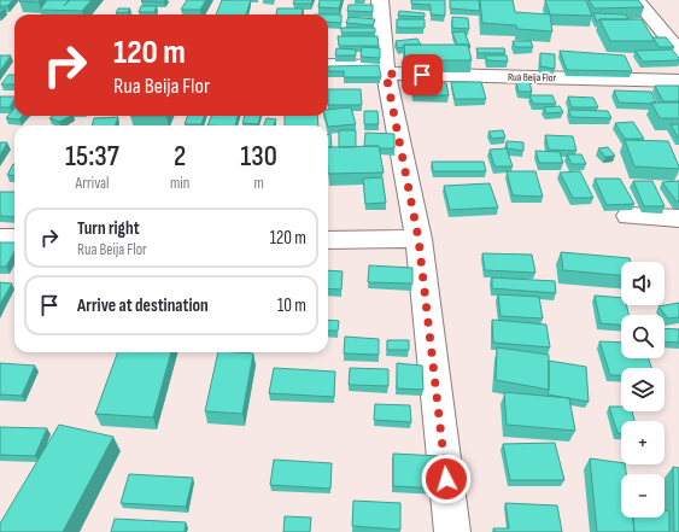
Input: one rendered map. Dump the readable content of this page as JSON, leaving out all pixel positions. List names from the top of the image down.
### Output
{
  "streets": {
    "street": ["Rua Beija Flor"]
  },
  "page": {
    "turn": ["120 m", "Rua Beija Flor"],
    "eta": [
      "15:37",
      "Arrival",
      "2",
      "min",
      "130",
      "m"
    ],
    "list": [
      {
        "name": "Turn right",
        "note": "Rua Beija Flor",
        "value": "120 m"
      },
      {
        "name": "Arrive at destination",
        "value": "10 m"
      }
    ],
    "map_buttons": ["+", "−"]
  }
}
